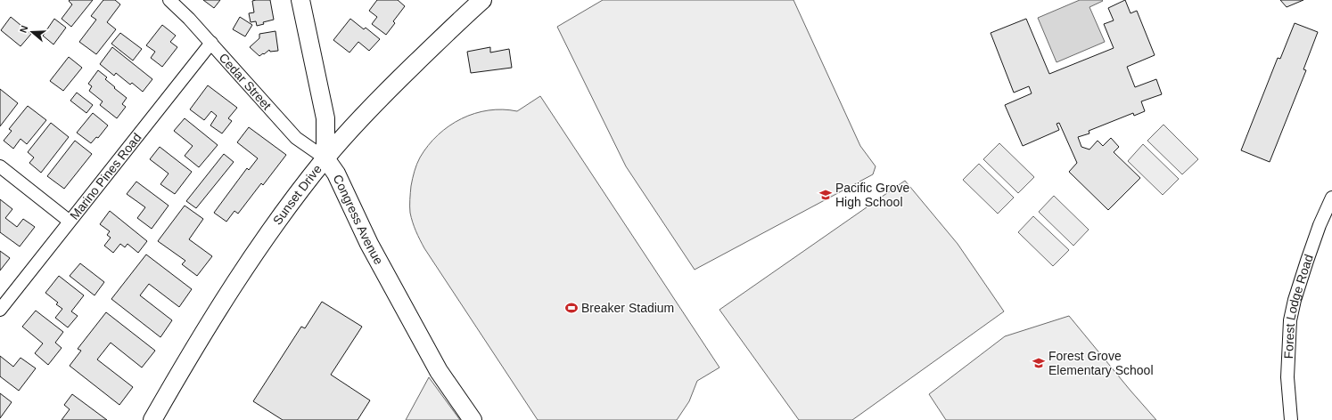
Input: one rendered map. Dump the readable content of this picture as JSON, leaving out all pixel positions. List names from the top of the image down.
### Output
{
  "streets": {
    "main road": ["Sunset Drive", "Congress Avenue"],
    "street": ["Cedar Street", "Marino Pines Road", "Forest Lodge Road"]
  },
  "crossings": [
    ["Cedar Street", "Marino Pines Road"],
    ["Cedar Street", "Sunset Drive"],
    ["Cedar Street", "Congress Avenue"],
    ["Sunset Drive", "Congress Avenue"]
  ],
  "places": {
    "school or university": ["Pacific Grove High School", "Forest Grove Elementary School"],
    "sports": ["Breaker Stadium"]
  },
  "north": "left"
}
